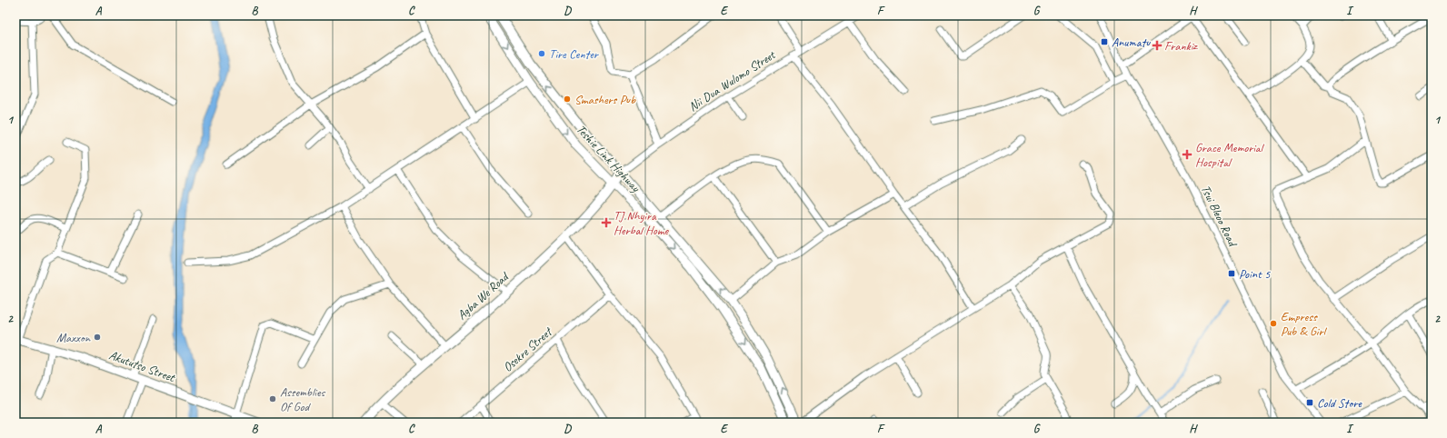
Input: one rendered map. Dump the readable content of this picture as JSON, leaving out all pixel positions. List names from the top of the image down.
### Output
{
  "streets": {
    "main road": ["Teshie Link Highway", "Agba We Road", "Akututso Street"],
    "street": ["Nii Dua Wulomo Street", "Tsui Bleoo Road", "Osekre Street"]
  },
  "crossings": [
    ["Nii Dua Wulomo Street", "Teshie Link Highway"],
    ["Nii Dua Wulomo Street", "Agba We Road"],
    ["Teshie Link Highway", "Agba We Road"]
  ],
  "places": {
    "transit": ["Anumatu", "Point 5", "Cold Store"],
    "health": ["Frankiz", "Grace Memorial Hospital", "TJ Nhyira Herbal Home"],
    "other": [
      "Tire Center",
      "Smashers Pub",
      "Empress Pub & Girl",
      "Maxxon",
      "Assemblies Of God"
    ]
  },
  "grid": {
    "columns": [
      "A",
      "B",
      "C",
      "D",
      "E",
      "F",
      "G",
      "H",
      "I"
    ],
    "rows": ["1", "2"]
  }
}
